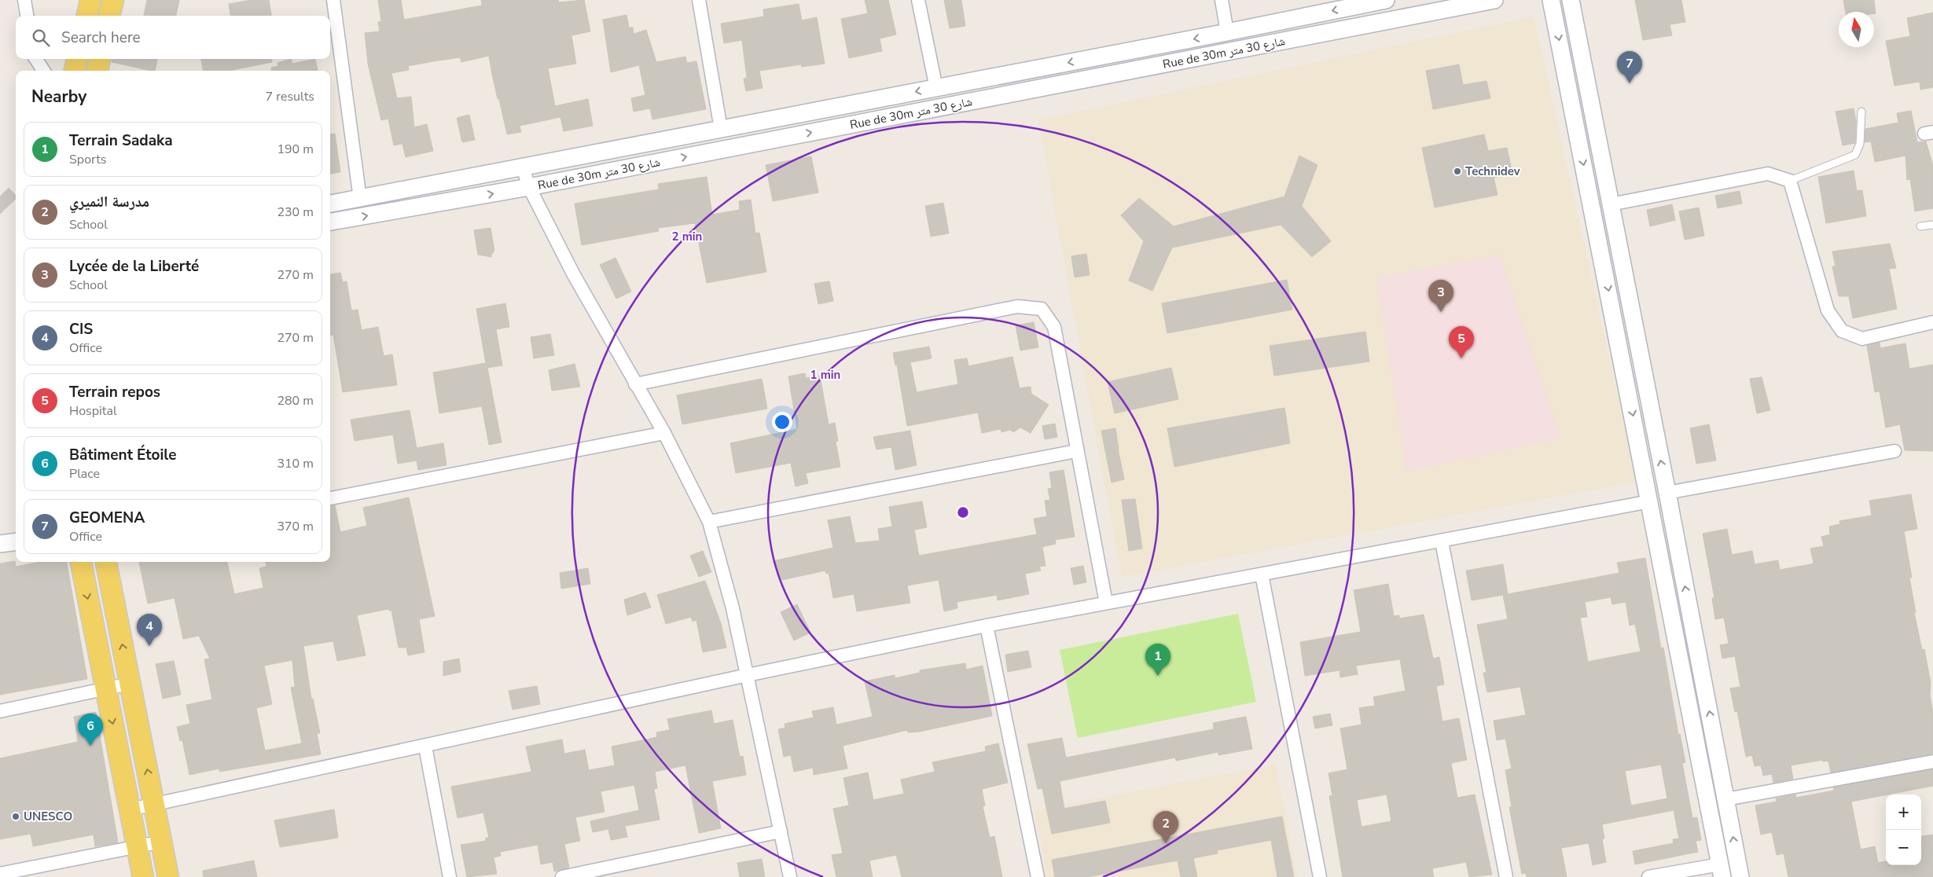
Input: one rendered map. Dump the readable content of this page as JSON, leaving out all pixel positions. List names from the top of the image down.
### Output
{
  "streets": {
    "street": ["Rue de 30m شارع 30 متر"]
  },
  "places": ["Technidev", "UNESCO"],
  "north": "top",
  "page": {
    "search": "Search here",
    "pins": [
      "7",
      "3",
      "5",
      "4",
      "1",
      "6",
      "2"
    ],
    "heading": ["Nearby", "7 results"],
    "list": [
      {
        "mark": "1",
        "name": "Terrain Sadaka",
        "note": "Sports",
        "value": "190 m"
      },
      {
        "mark": "2",
        "name": "مدرسة النميري",
        "note": "School",
        "value": "230 m"
      },
      {
        "mark": "3",
        "name": "Lycée de la Liberté",
        "note": "School",
        "value": "270 m"
      },
      {
        "mark": "4",
        "name": "CIS",
        "note": "Office",
        "value": "270 m"
      },
      {
        "mark": "5",
        "name": "Terrain repos",
        "note": "Hospital",
        "value": "280 m"
      },
      {
        "mark": "6",
        "name": "Bâtiment Étoile",
        "note": "Place",
        "value": "310 m"
      },
      {
        "mark": "7",
        "name": "GEOMENA",
        "note": "Office",
        "value": "370 m"
      }
    ],
    "map_buttons": ["+", "−"]
  },
  "rings": ["2 min", "1 min"]
}
